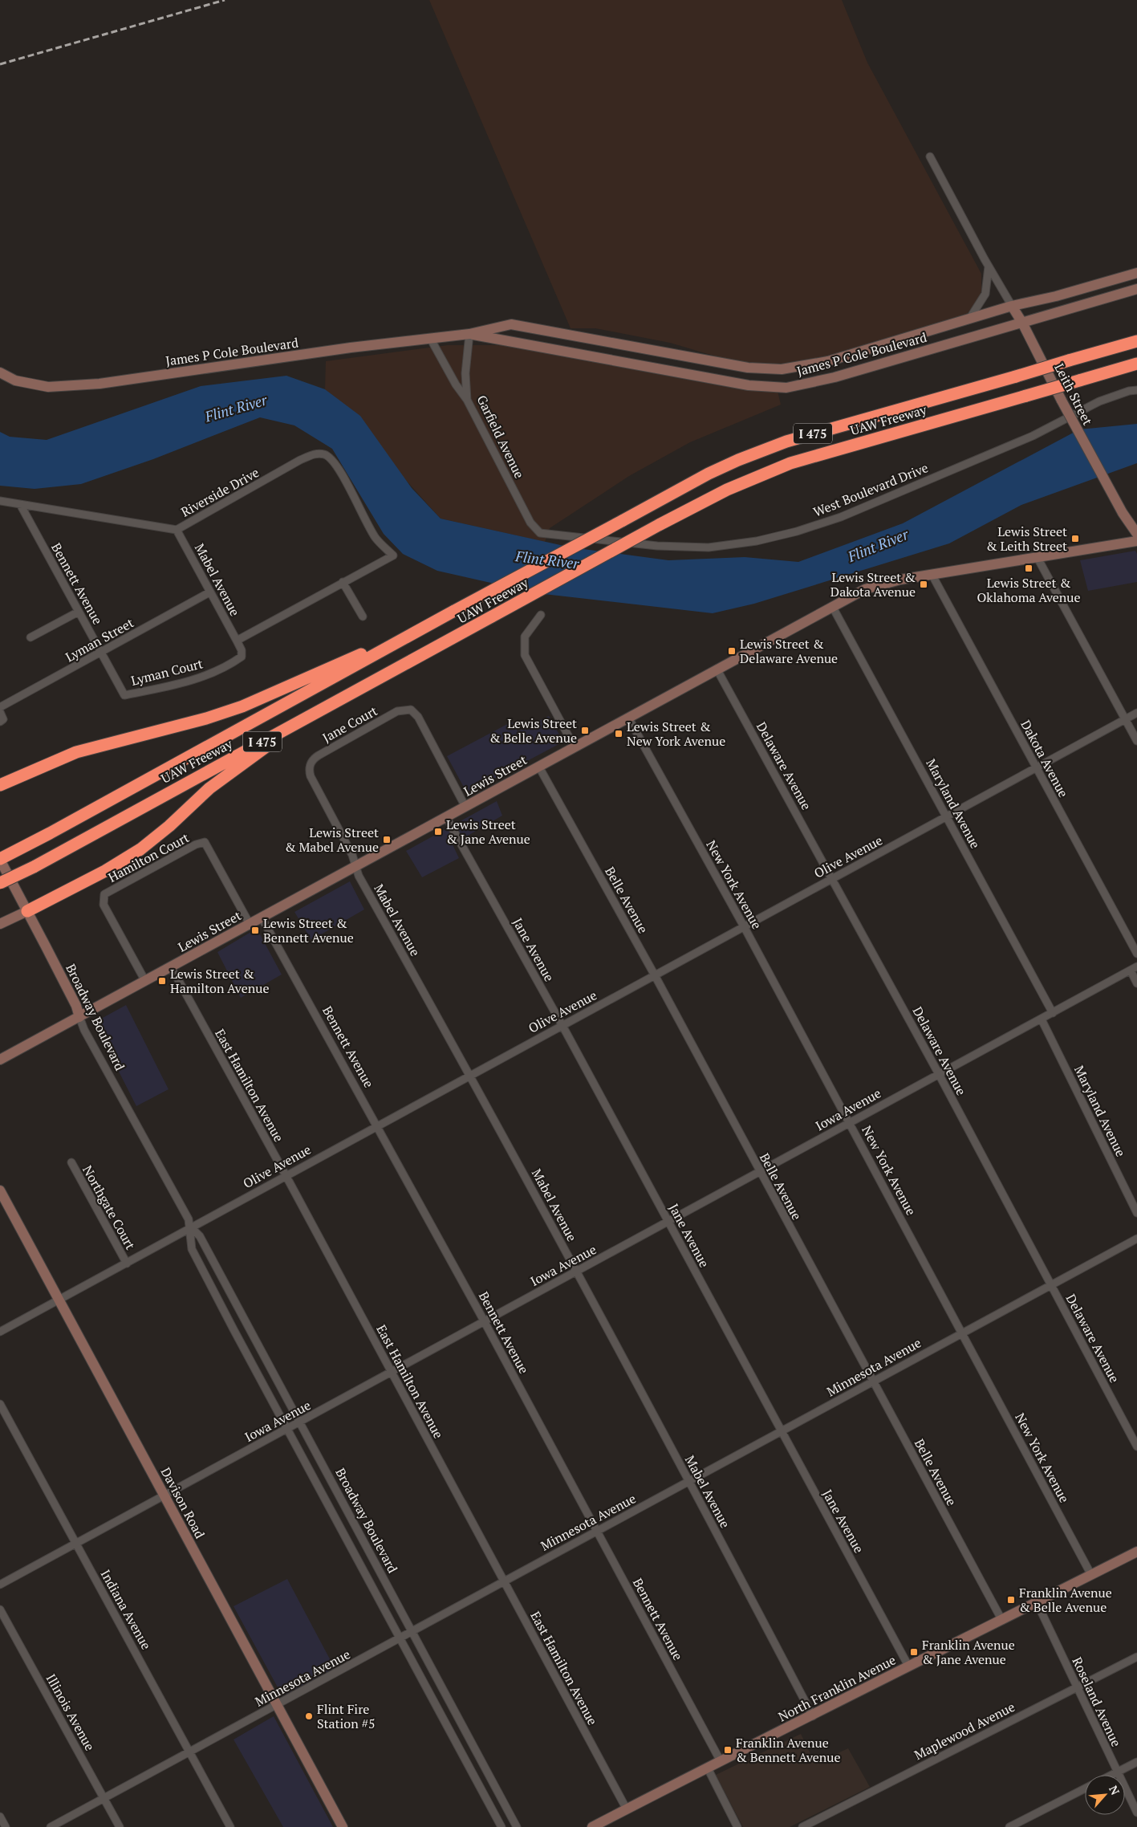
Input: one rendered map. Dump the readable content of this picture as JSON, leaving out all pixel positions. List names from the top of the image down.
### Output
{
  "streets": {
    "highway": ["UAW Freeway", "I 475"],
    "street": [
      "James P Cole Boulevard",
      "Leith Street",
      "Garfield Avenue",
      "West Boulevard Drive",
      "Riverside Drive",
      "Mabel Avenue",
      "Bennett Avenue",
      "Lyman Street",
      "Lyman Court",
      "Jane Court",
      "Dakota Avenue",
      "Delaware Avenue",
      "Lewis Street",
      "Maryland Avenue",
      "Olive Avenue",
      "Hamilton Court",
      "New York Avenue",
      "Belle Avenue",
      "Jane Avenue",
      "Broadway Boulevard",
      "East Hamilton Avenue",
      "Iowa Avenue",
      "Northgate Court",
      "Minnesota Avenue",
      "Davison Road",
      "Indiana Avenue",
      "North Franklin Avenue",
      "Roseland Avenue",
      "Illinois Avenue",
      "Maplewood Avenue"
    ]
  },
  "crossings": [
    ["James P Cole Boulevard", "Leith Street"],
    ["James P Cole Boulevard", "Garfield Avenue"],
    ["UAW Freeway", "Broadway Boulevard"],
    ["Garfield Avenue", "West Boulevard Drive"],
    ["Riverside Drive", "Mabel Avenue"],
    ["Riverside Drive", "Bennett Avenue"],
    ["Mabel Avenue", "Lyman Street"],
    ["Mabel Avenue", "Lyman Court"],
    ["Mabel Avenue", "Jane Court"],
    ["Mabel Avenue", "Lewis Street"],
    ["Mabel Avenue", "Olive Avenue"],
    ["Mabel Avenue", "Iowa Avenue"],
    ["Mabel Avenue", "Minnesota Avenue"],
    ["Mabel Avenue", "North Franklin Avenue"],
    ["Bennett Avenue", "Lyman Street"],
    ["Bennett Avenue", "Lyman Court"],
    ["Bennett Avenue", "Lewis Street"],
    ["Bennett Avenue", "Olive Avenue"],
    ["Bennett Avenue", "Iowa Avenue"],
    ["Bennett Avenue", "Minnesota Avenue"],
    ["Bennett Avenue", "North Franklin Avenue"],
    ["Jane Court", "Lewis Street"],
    ["Dakota Avenue", "Lewis Street"],
    ["Dakota Avenue", "Olive Avenue"],
    ["Delaware Avenue", "Lewis Street"],
    ["Delaware Avenue", "Olive Avenue"],
    ["Delaware Avenue", "Iowa Avenue"],
    ["Delaware Avenue", "Minnesota Avenue"],
    ["Lewis Street", "Maryland Avenue"],
    ["Lewis Street", "Hamilton Court"],
    ["Lewis Street", "New York Avenue"],
    ["Lewis Street", "Belle Avenue"],
    ["Lewis Street", "Jane Avenue"],
    ["Lewis Street", "Broadway Boulevard"],
    ["Lewis Street", "East Hamilton Avenue"],
    ["Maryland Avenue", "Olive Avenue"],
    ["Maryland Avenue", "Iowa Avenue"],
    ["Olive Avenue", "New York Avenue"],
    ["Olive Avenue", "Belle Avenue"],
    ["Olive Avenue", "Jane Avenue"],
    ["Olive Avenue", "Broadway Boulevard"],
    ["Olive Avenue", "East Hamilton Avenue"],
    ["Olive Avenue", "Northgate Court"],
    ["Olive Avenue", "Davison Road"],
    ["New York Avenue", "Iowa Avenue"],
    ["New York Avenue", "Minnesota Avenue"],
    ["New York Avenue", "North Franklin Avenue"],
    ["Belle Avenue", "Iowa Avenue"],
    ["Belle Avenue", "Minnesota Avenue"],
    ["Belle Avenue", "North Franklin Avenue"],
    ["Jane Avenue", "Iowa Avenue"],
    ["Jane Avenue", "Minnesota Avenue"],
    ["Jane Avenue", "North Franklin Avenue"],
    ["Broadway Boulevard", "Iowa Avenue"],
    ["Broadway Boulevard", "Minnesota Avenue"],
    ["East Hamilton Avenue", "Iowa Avenue"],
    ["East Hamilton Avenue", "Minnesota Avenue"],
    ["East Hamilton Avenue", "North Franklin Avenue"],
    ["Iowa Avenue", "Davison Road"],
    ["Iowa Avenue", "Indiana Avenue"],
    ["Minnesota Avenue", "Davison Road"],
    ["Minnesota Avenue", "Indiana Avenue"],
    ["Minnesota Avenue", "Illinois Avenue"],
    ["North Franklin Avenue", "Roseland Avenue"],
    ["Roseland Avenue", "Maplewood Avenue"]
  ],
  "water": ["Flint River"],
  "places": {
    "transit": [
      "Lewis Street & Leith Street",
      "Lewis Street & Oklahoma Avenue",
      "Lewis Street & Dakota Avenue",
      "Lewis Street & Delaware Avenue",
      "Lewis Street & Belle Avenue",
      "Lewis Street & New York Avenue",
      "Lewis Street & Jane Avenue",
      "Lewis Street & Mabel Avenue",
      "Lewis Street & Bennett Avenue",
      "Lewis Street & Hamilton Avenue",
      "Franklin Avenue & Belle Avenue",
      "Franklin Avenue & Jane Avenue",
      "Franklin Avenue & Bennett Avenue"
    ],
    "other": ["Flint Fire Station #5"]
  },
  "north": "top right"
}
